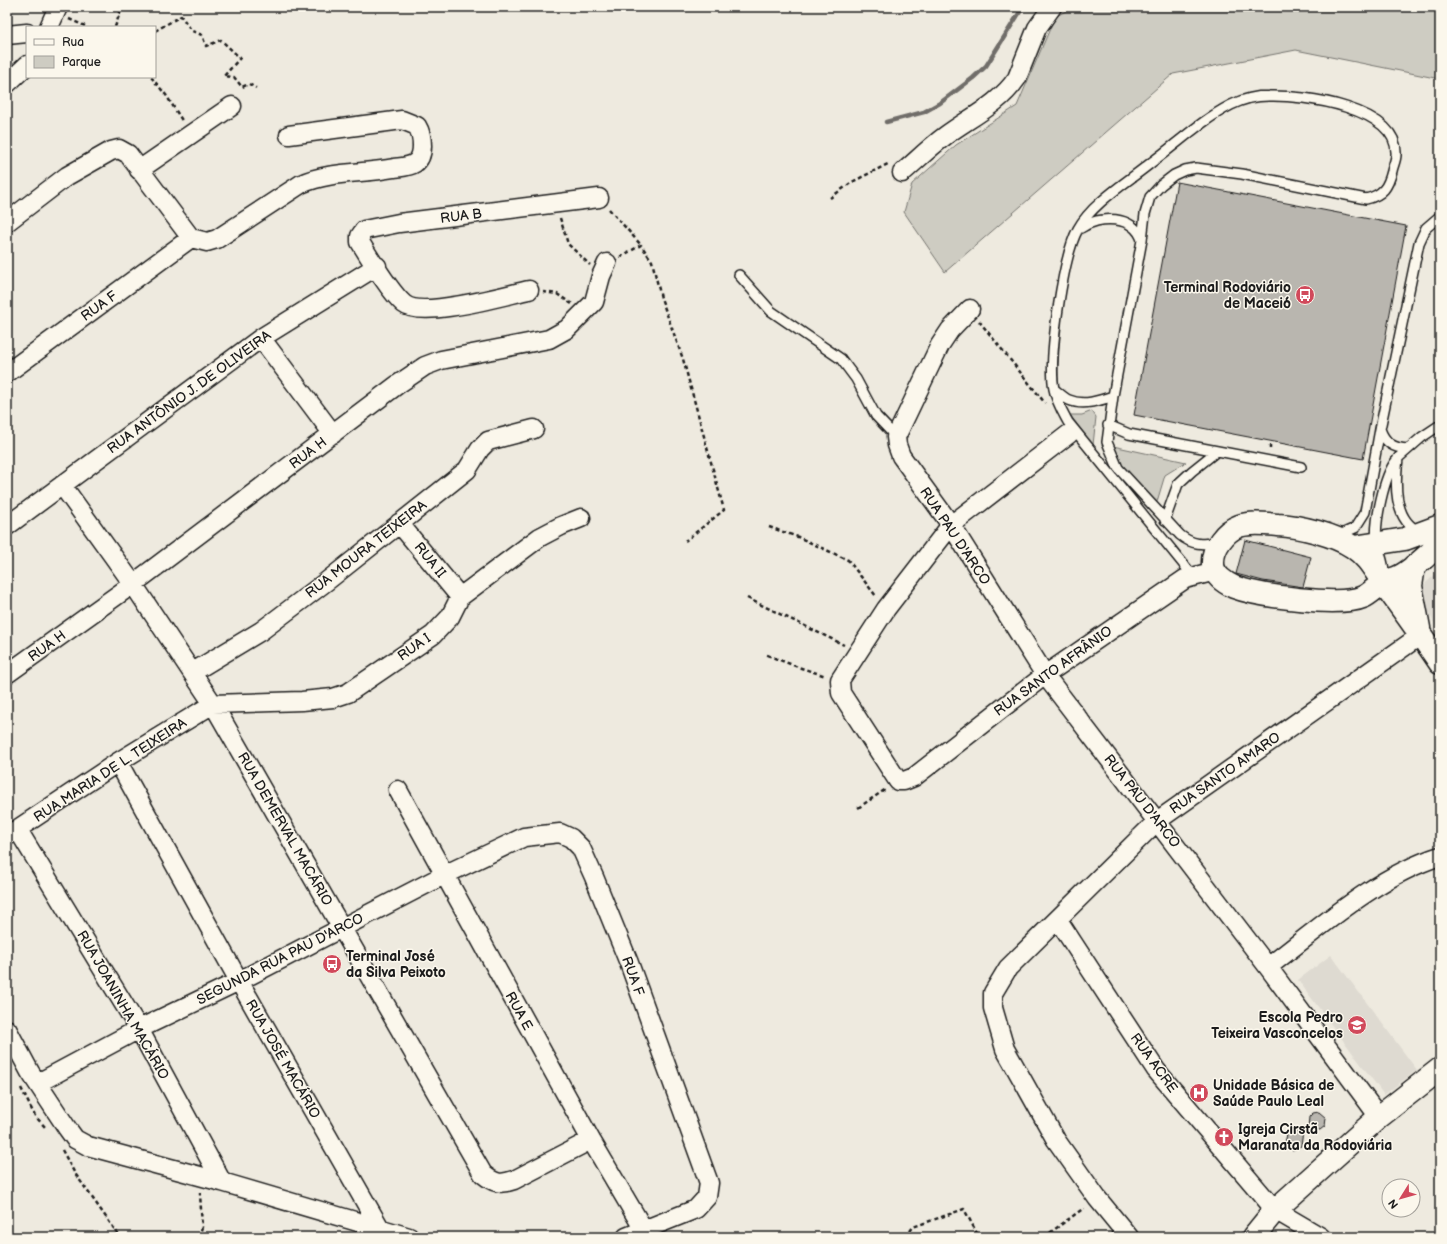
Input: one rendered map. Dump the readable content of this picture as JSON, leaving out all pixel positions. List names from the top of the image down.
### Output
{
  "streets": {
    "street": [
      "RUA B",
      "RUA F",
      "RUA ANTÔNIO J. DE OLIVEIRA",
      "RUA H",
      "RUA PAU D'ARCO",
      "RUA MOURA TEIXEIRA",
      "RUA II",
      "RUA I",
      "RUA SANTO AFRÂNIO",
      "RUA MARIA DE L. TEIXEIRA",
      "RUA SANTO AMARO",
      "RUA DEMERVAL MACÁRIO",
      "SEGUNDA RUA PAU D'ARCO",
      "RUA JOANINHA MACÁRIO",
      "RUA E",
      "RUA JOSÉ MACÁRIO",
      "RUA ACRE"
    ]
  },
  "crossings": [
    ["RUA B", "RUA ANTÔNIO J. DE OLIVEIRA"],
    ["RUA F", "SEGUNDA RUA PAU D'ARCO"],
    ["RUA F", "RUA E"],
    ["RUA ANTÔNIO J. DE OLIVEIRA", "RUA DEMERVAL MACÁRIO"],
    ["RUA H", "RUA DEMERVAL MACÁRIO"],
    ["RUA PAU D'ARCO", "RUA SANTO AFRÂNIO"],
    ["RUA PAU D'ARCO", "RUA SANTO AMARO"],
    ["RUA MOURA TEIXEIRA", "RUA II"],
    ["RUA MOURA TEIXEIRA", "RUA DEMERVAL MACÁRIO"],
    ["RUA II", "RUA I"],
    ["RUA I", "RUA MARIA DE L. TEIXEIRA"],
    ["RUA I", "RUA DEMERVAL MACÁRIO"],
    ["RUA MARIA DE L. TEIXEIRA", "RUA DEMERVAL MACÁRIO"],
    ["RUA MARIA DE L. TEIXEIRA", "RUA JOANINHA MACÁRIO"],
    ["RUA MARIA DE L. TEIXEIRA", "RUA JOSÉ MACÁRIO"],
    ["RUA SANTO AMARO", "RUA ACRE"],
    ["RUA DEMERVAL MACÁRIO", "SEGUNDA RUA PAU D'ARCO"],
    ["RUA DEMERVAL MACÁRIO", "RUA E"],
    ["SEGUNDA RUA PAU D'ARCO", "RUA JOANINHA MACÁRIO"],
    ["SEGUNDA RUA PAU D'ARCO", "RUA E"],
    ["SEGUNDA RUA PAU D'ARCO", "RUA JOSÉ MACÁRIO"]
  ],
  "places": {
    "bus stop": ["Terminal Rodoviário de Maceió", "Terminal José da Silva Peixoto"],
    "school or university": ["Escola Pedro Teixeira Vasconcelos"],
    "hospital": ["Unidade Básica de Saúde Paulo Leal"],
    "church": ["Igreja Cirstã Maranata da Rodoviária"]
  },
  "legend": ["Rua", "Parque"],
  "north": "bottom left"
}
